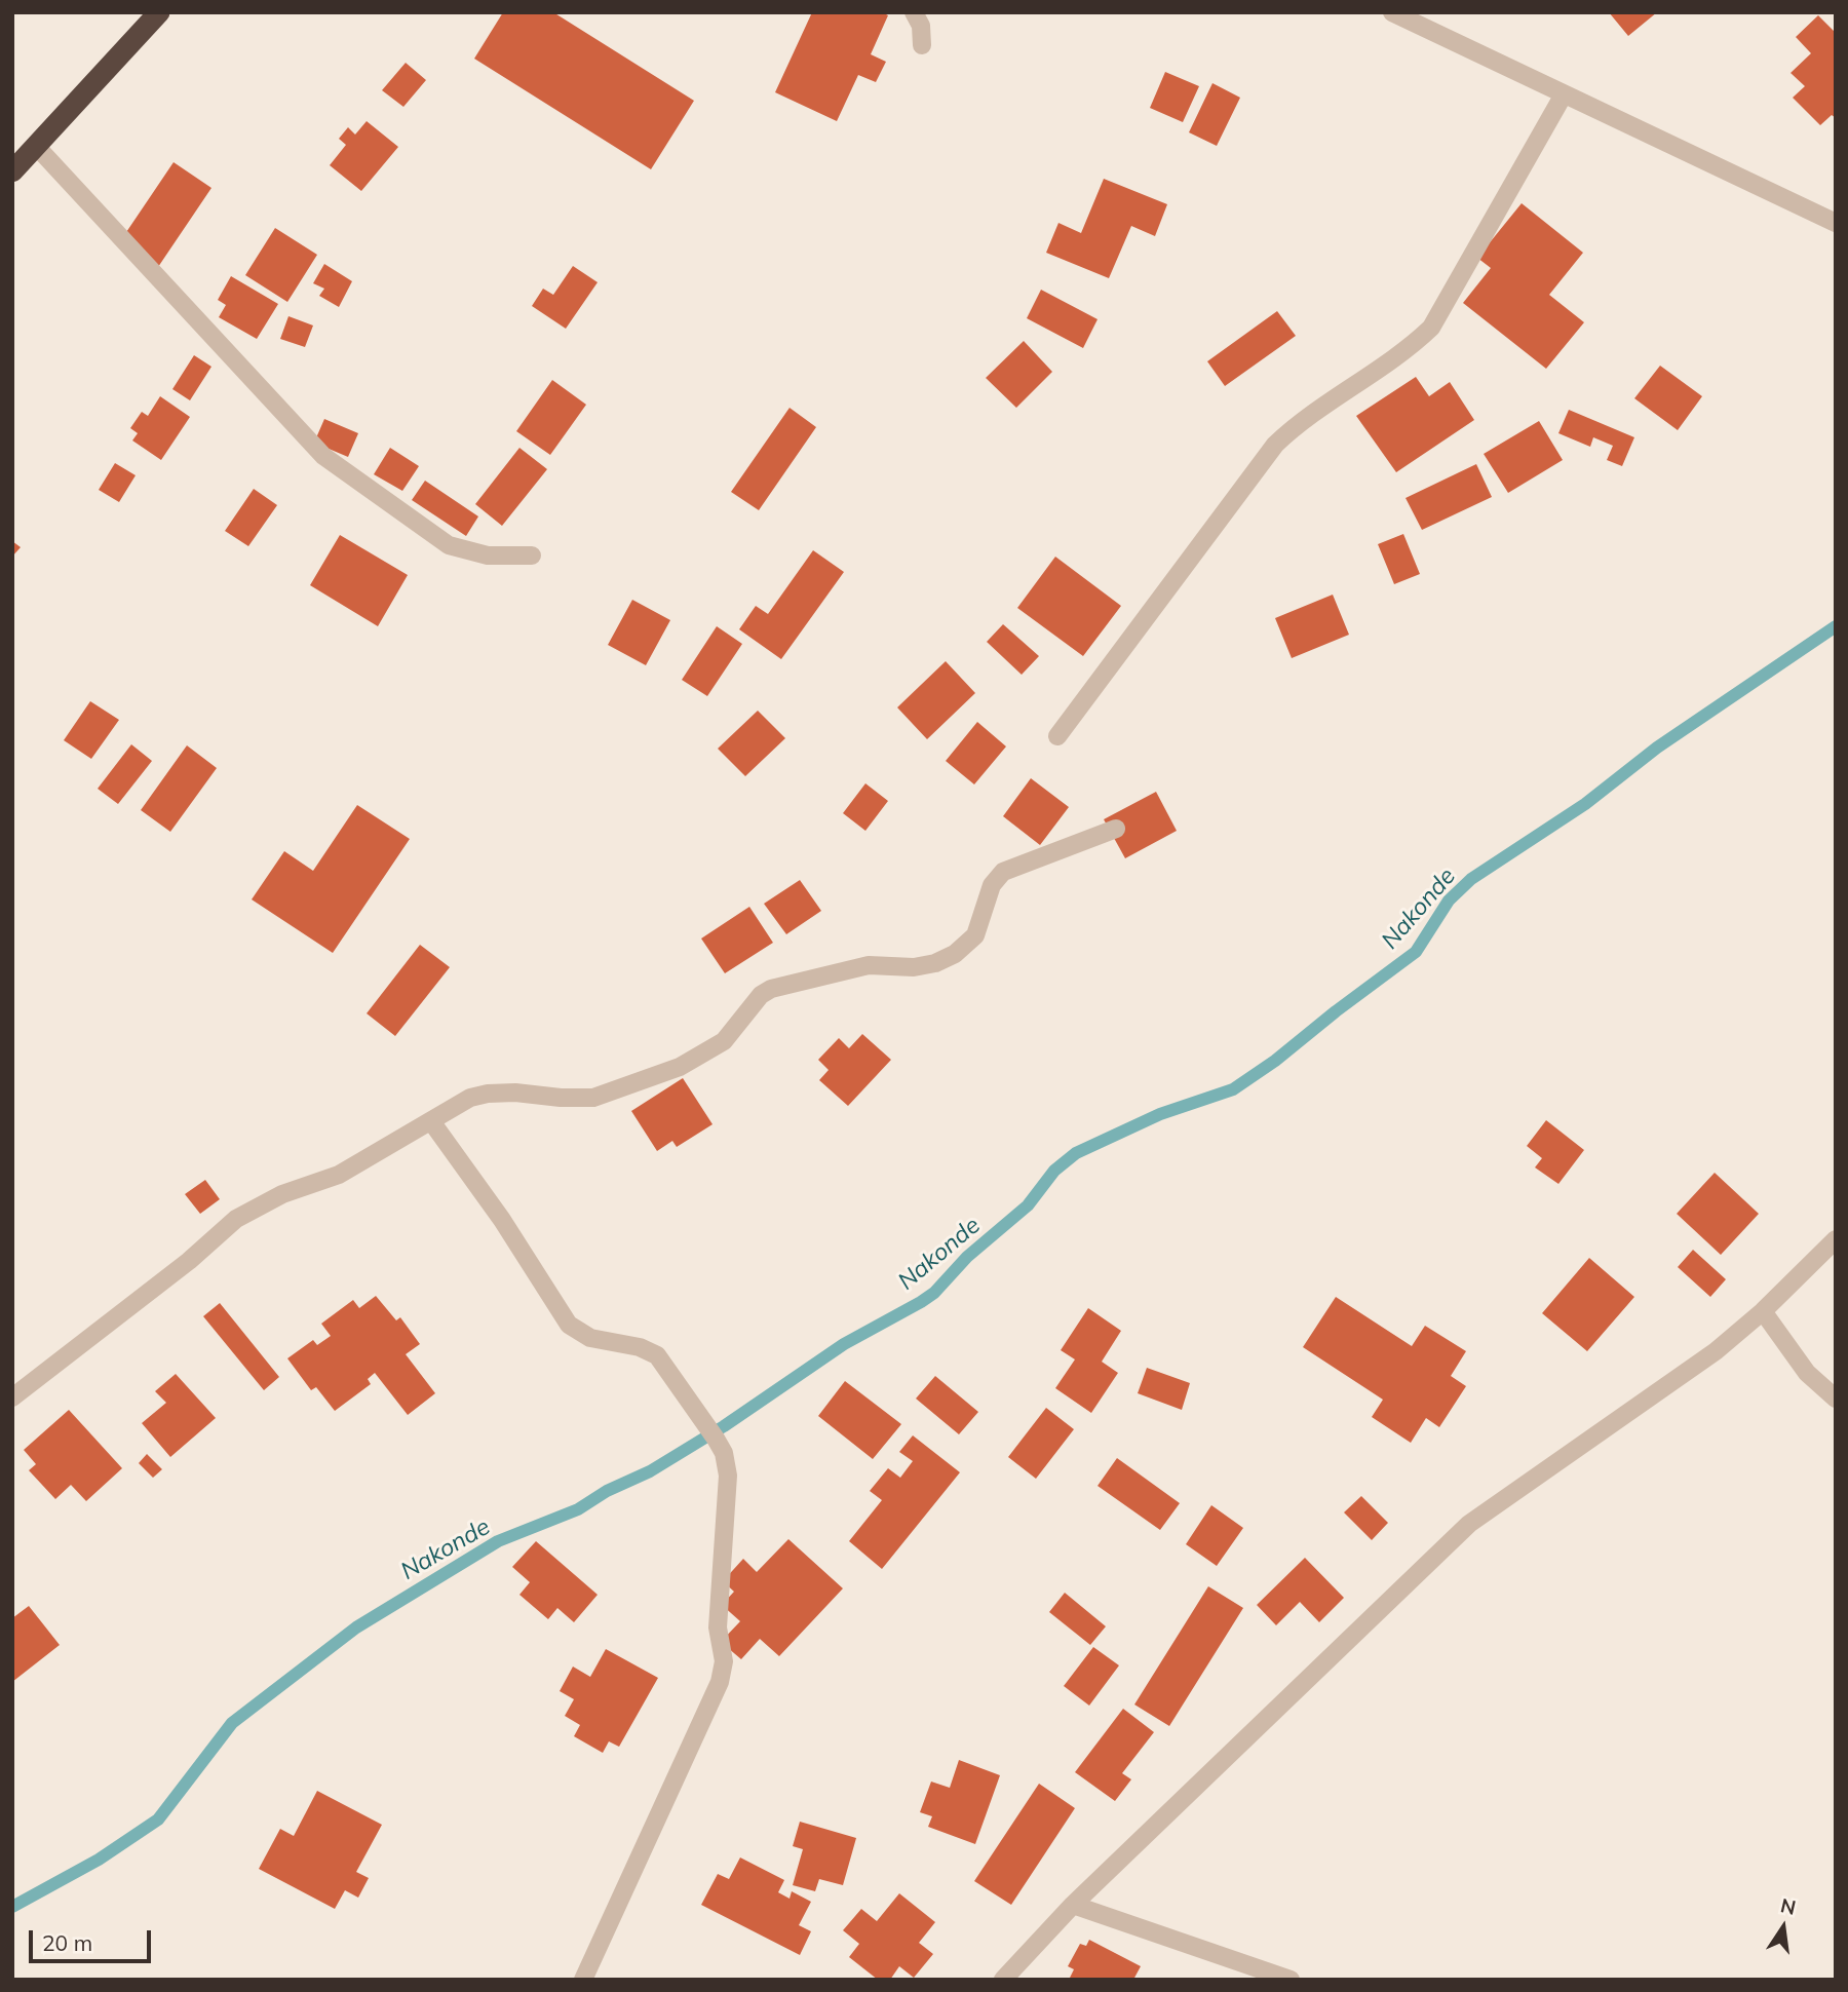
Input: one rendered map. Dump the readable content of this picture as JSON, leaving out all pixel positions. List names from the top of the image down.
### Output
{
  "water": ["Nakonde"],
  "scale_bar": "20 m",
  "north": "top"
}
